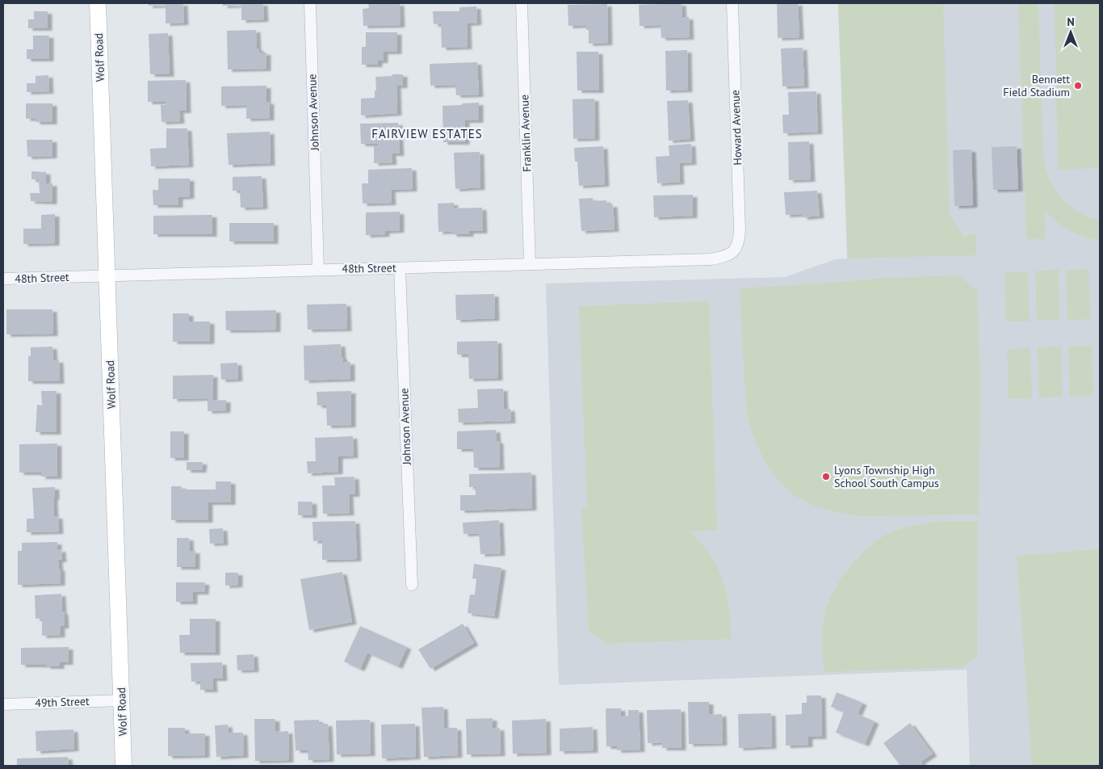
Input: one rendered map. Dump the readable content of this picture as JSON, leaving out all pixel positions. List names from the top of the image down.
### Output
{
  "streets": {
    "main road": ["Wolf Road"],
    "street": [
      "Johnson Avenue",
      "Howard Avenue",
      "Franklin Avenue",
      "48th Street",
      "49th Street"
    ]
  },
  "crossings": [
    ["Wolf Road", "48th Street"],
    ["Wolf Road", "49th Street"],
    ["Johnson Avenue", "48th Street"],
    ["Howard Avenue", "48th Street"],
    ["Franklin Avenue", "48th Street"]
  ],
  "districts": ["FAIRVIEW ESTATES"],
  "places": ["Bennett Field Stadium", "Lyons Township High School South Campus"],
  "north": "top"
}
